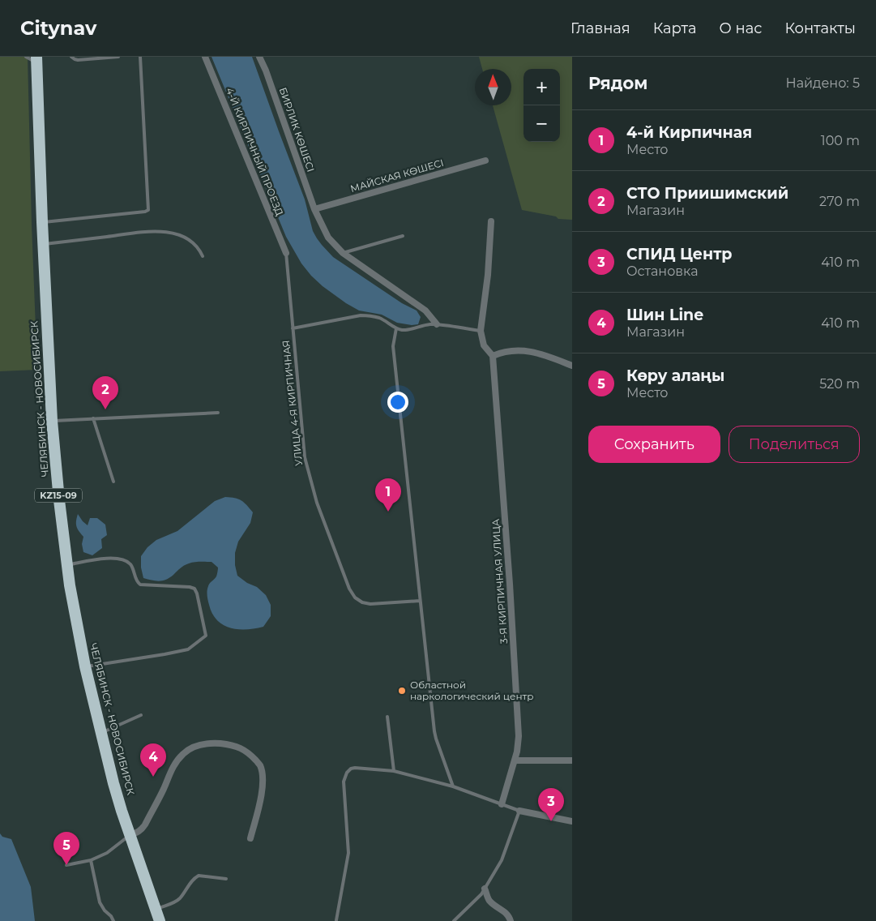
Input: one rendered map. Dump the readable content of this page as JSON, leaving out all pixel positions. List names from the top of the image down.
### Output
{
  "streets": {
    "highway": ["ЧЕЛЯБИНСК - НОВОСИБИРСК", "KZ15-09"],
    "street": [
      "БИРЛИК КӨШЕСІ",
      "4-Й КИРПИЧНЫЙ ПРОЕЗД",
      "МАЙСКАЯ КӨШЕСІ",
      "3-Я КИРПИЧНАЯ УЛИЦА"
    ],
    "lane": ["УЛИЦА 4-Я КИРПИЧНАЯ"]
  },
  "crossings": [
    ["БИРЛИК КӨШЕСІ", "МАЙСКАЯ КӨШЕСІ"],
    ["4-Й КИРПИЧНЫЙ ПРОЕЗД", "УЛИЦА 4-Я КИРПИЧНАЯ"]
  ],
  "places": ["Областной наркологический центр"],
  "north": "top",
  "page": {
    "header": "Citynav",
    "nav": [
      "Главная",
      "Карта",
      "О нас",
      "Контакты"
    ],
    "heading": ["Рядом", "Найдено: 5"],
    "map_buttons": ["+", "−"],
    "list": [
      {
        "mark": "1",
        "name": "4-й Кирпичная",
        "note": "Место",
        "value": "100 m"
      },
      {
        "mark": "2",
        "name": "СТО Приишимский",
        "note": "Магазин",
        "value": "270 m"
      },
      {
        "mark": "3",
        "name": "СПИД Центр",
        "note": "Остановка",
        "value": "410 m"
      },
      {
        "mark": "4",
        "name": "Шин Line",
        "note": "Магазин",
        "value": "410 m"
      },
      {
        "mark": "5",
        "name": "Көру алаңы",
        "note": "Место",
        "value": "520 m"
      }
    ],
    "pins": [
      "2",
      "1",
      "4",
      "3",
      "5"
    ],
    "buttons": ["Сохранить", "Поделиться"]
  }
}
